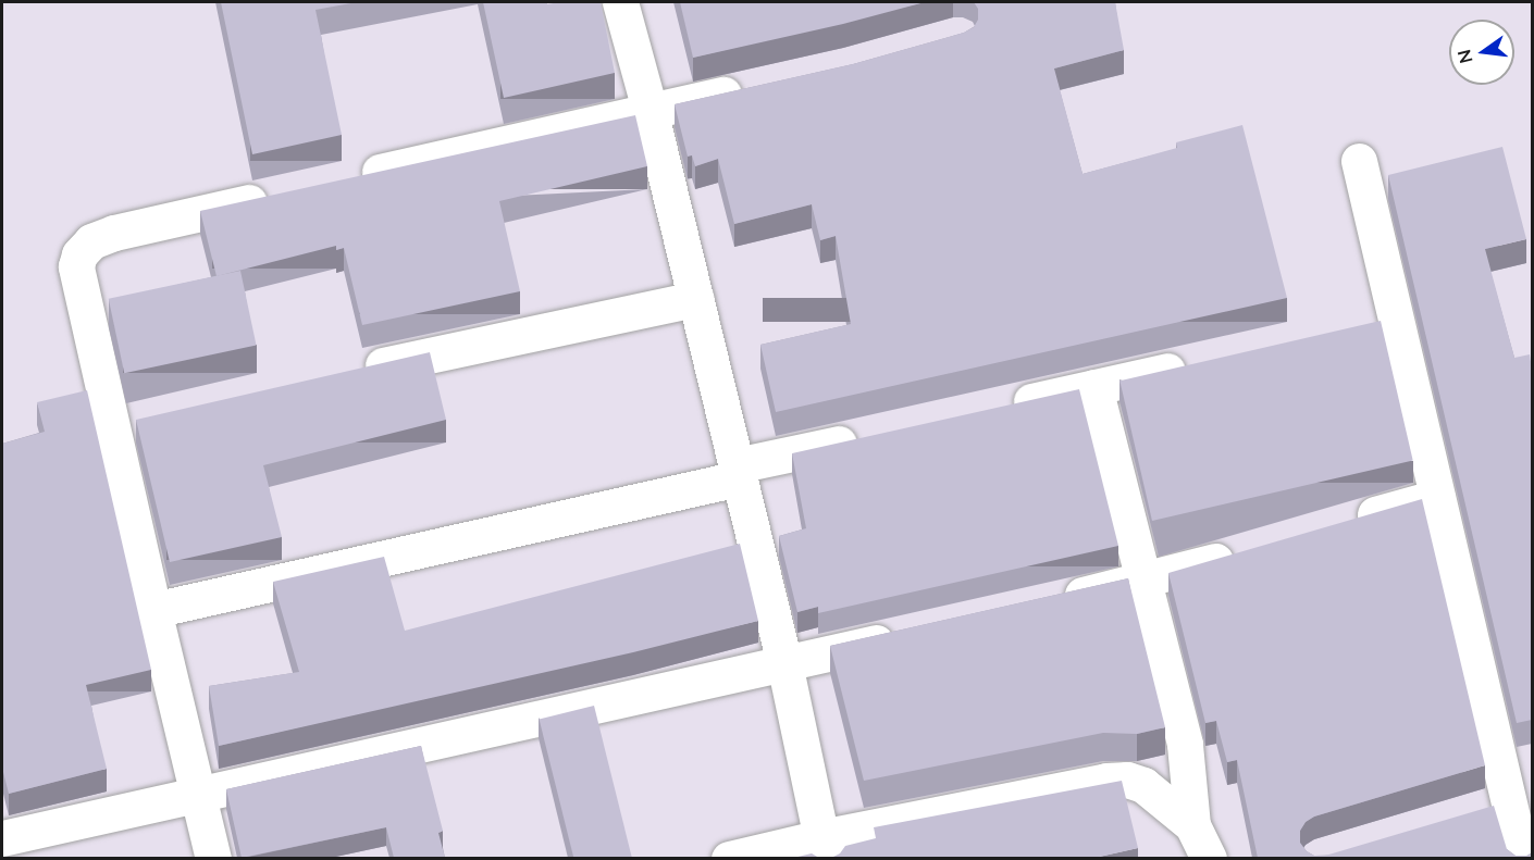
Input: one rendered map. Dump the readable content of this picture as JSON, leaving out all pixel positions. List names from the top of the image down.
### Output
{
  "north": "left"
}
